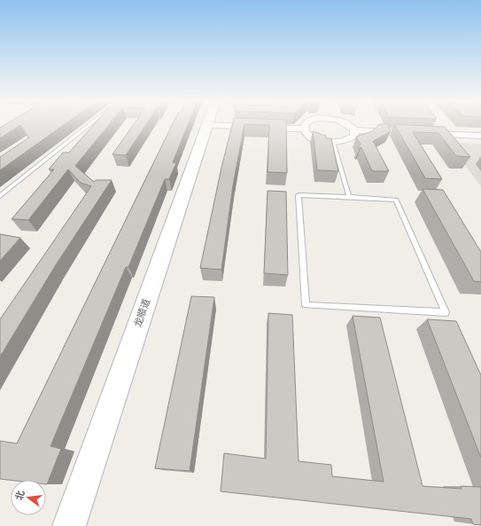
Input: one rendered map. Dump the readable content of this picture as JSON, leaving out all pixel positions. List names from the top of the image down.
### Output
{
  "streets": {
    "street": ["龙顺道"]
  },
  "north": "left"
}
